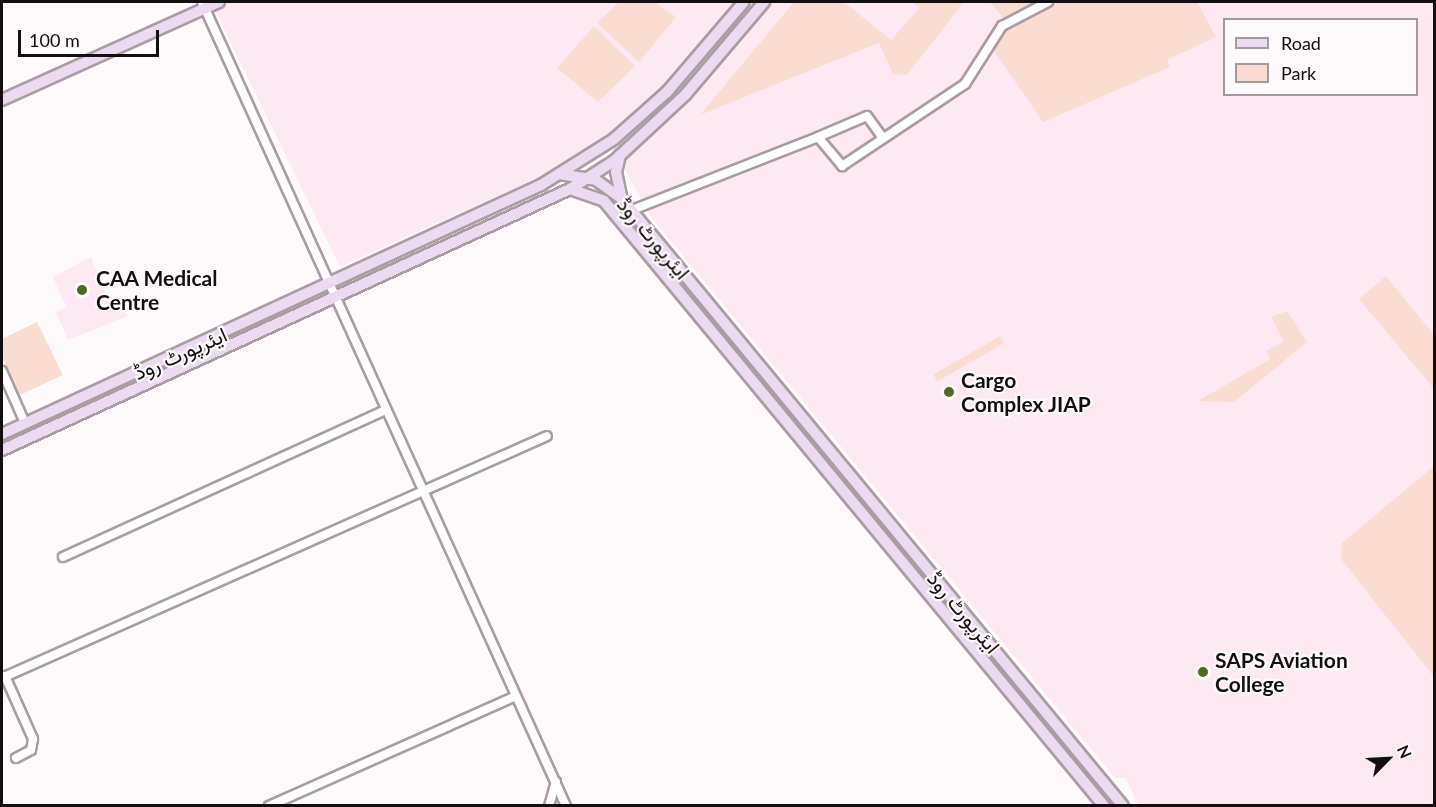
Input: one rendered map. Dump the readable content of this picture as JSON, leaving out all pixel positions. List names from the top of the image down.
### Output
{
  "streets": {
    "main road": ["ایئرپورٹ روڈ"]
  },
  "places": ["CAA Medical Centre", "Cargo Complex JIAP", "SAPS Aviation College"],
  "legend": ["Road", "Park"],
  "scale_bar": "100 m",
  "north": "top right"
}
